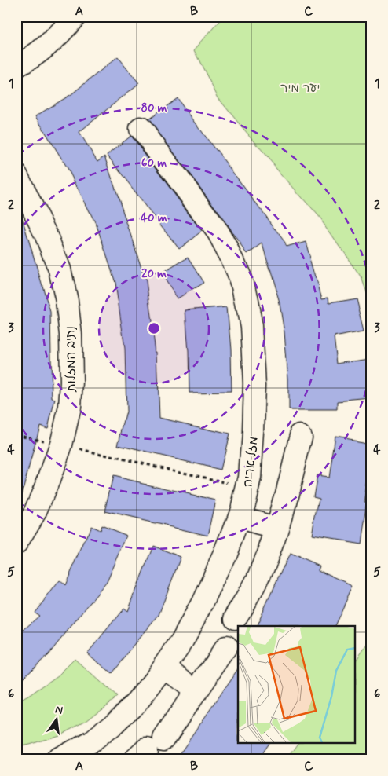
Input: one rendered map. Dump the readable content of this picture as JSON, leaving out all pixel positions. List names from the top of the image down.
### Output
{
  "streets": {
    "street": ["נתיב המזלות", "מזל אריה"]
  },
  "parks": ["יער מיר"],
  "north": "top",
  "grid": {
    "columns": ["A", "B", "C"],
    "rows": [
      "1",
      "2",
      "3",
      "4",
      "5",
      "6"
    ]
  },
  "rings": [
    "80 m",
    "60 m",
    "40 m",
    "20 m"
  ]
}
